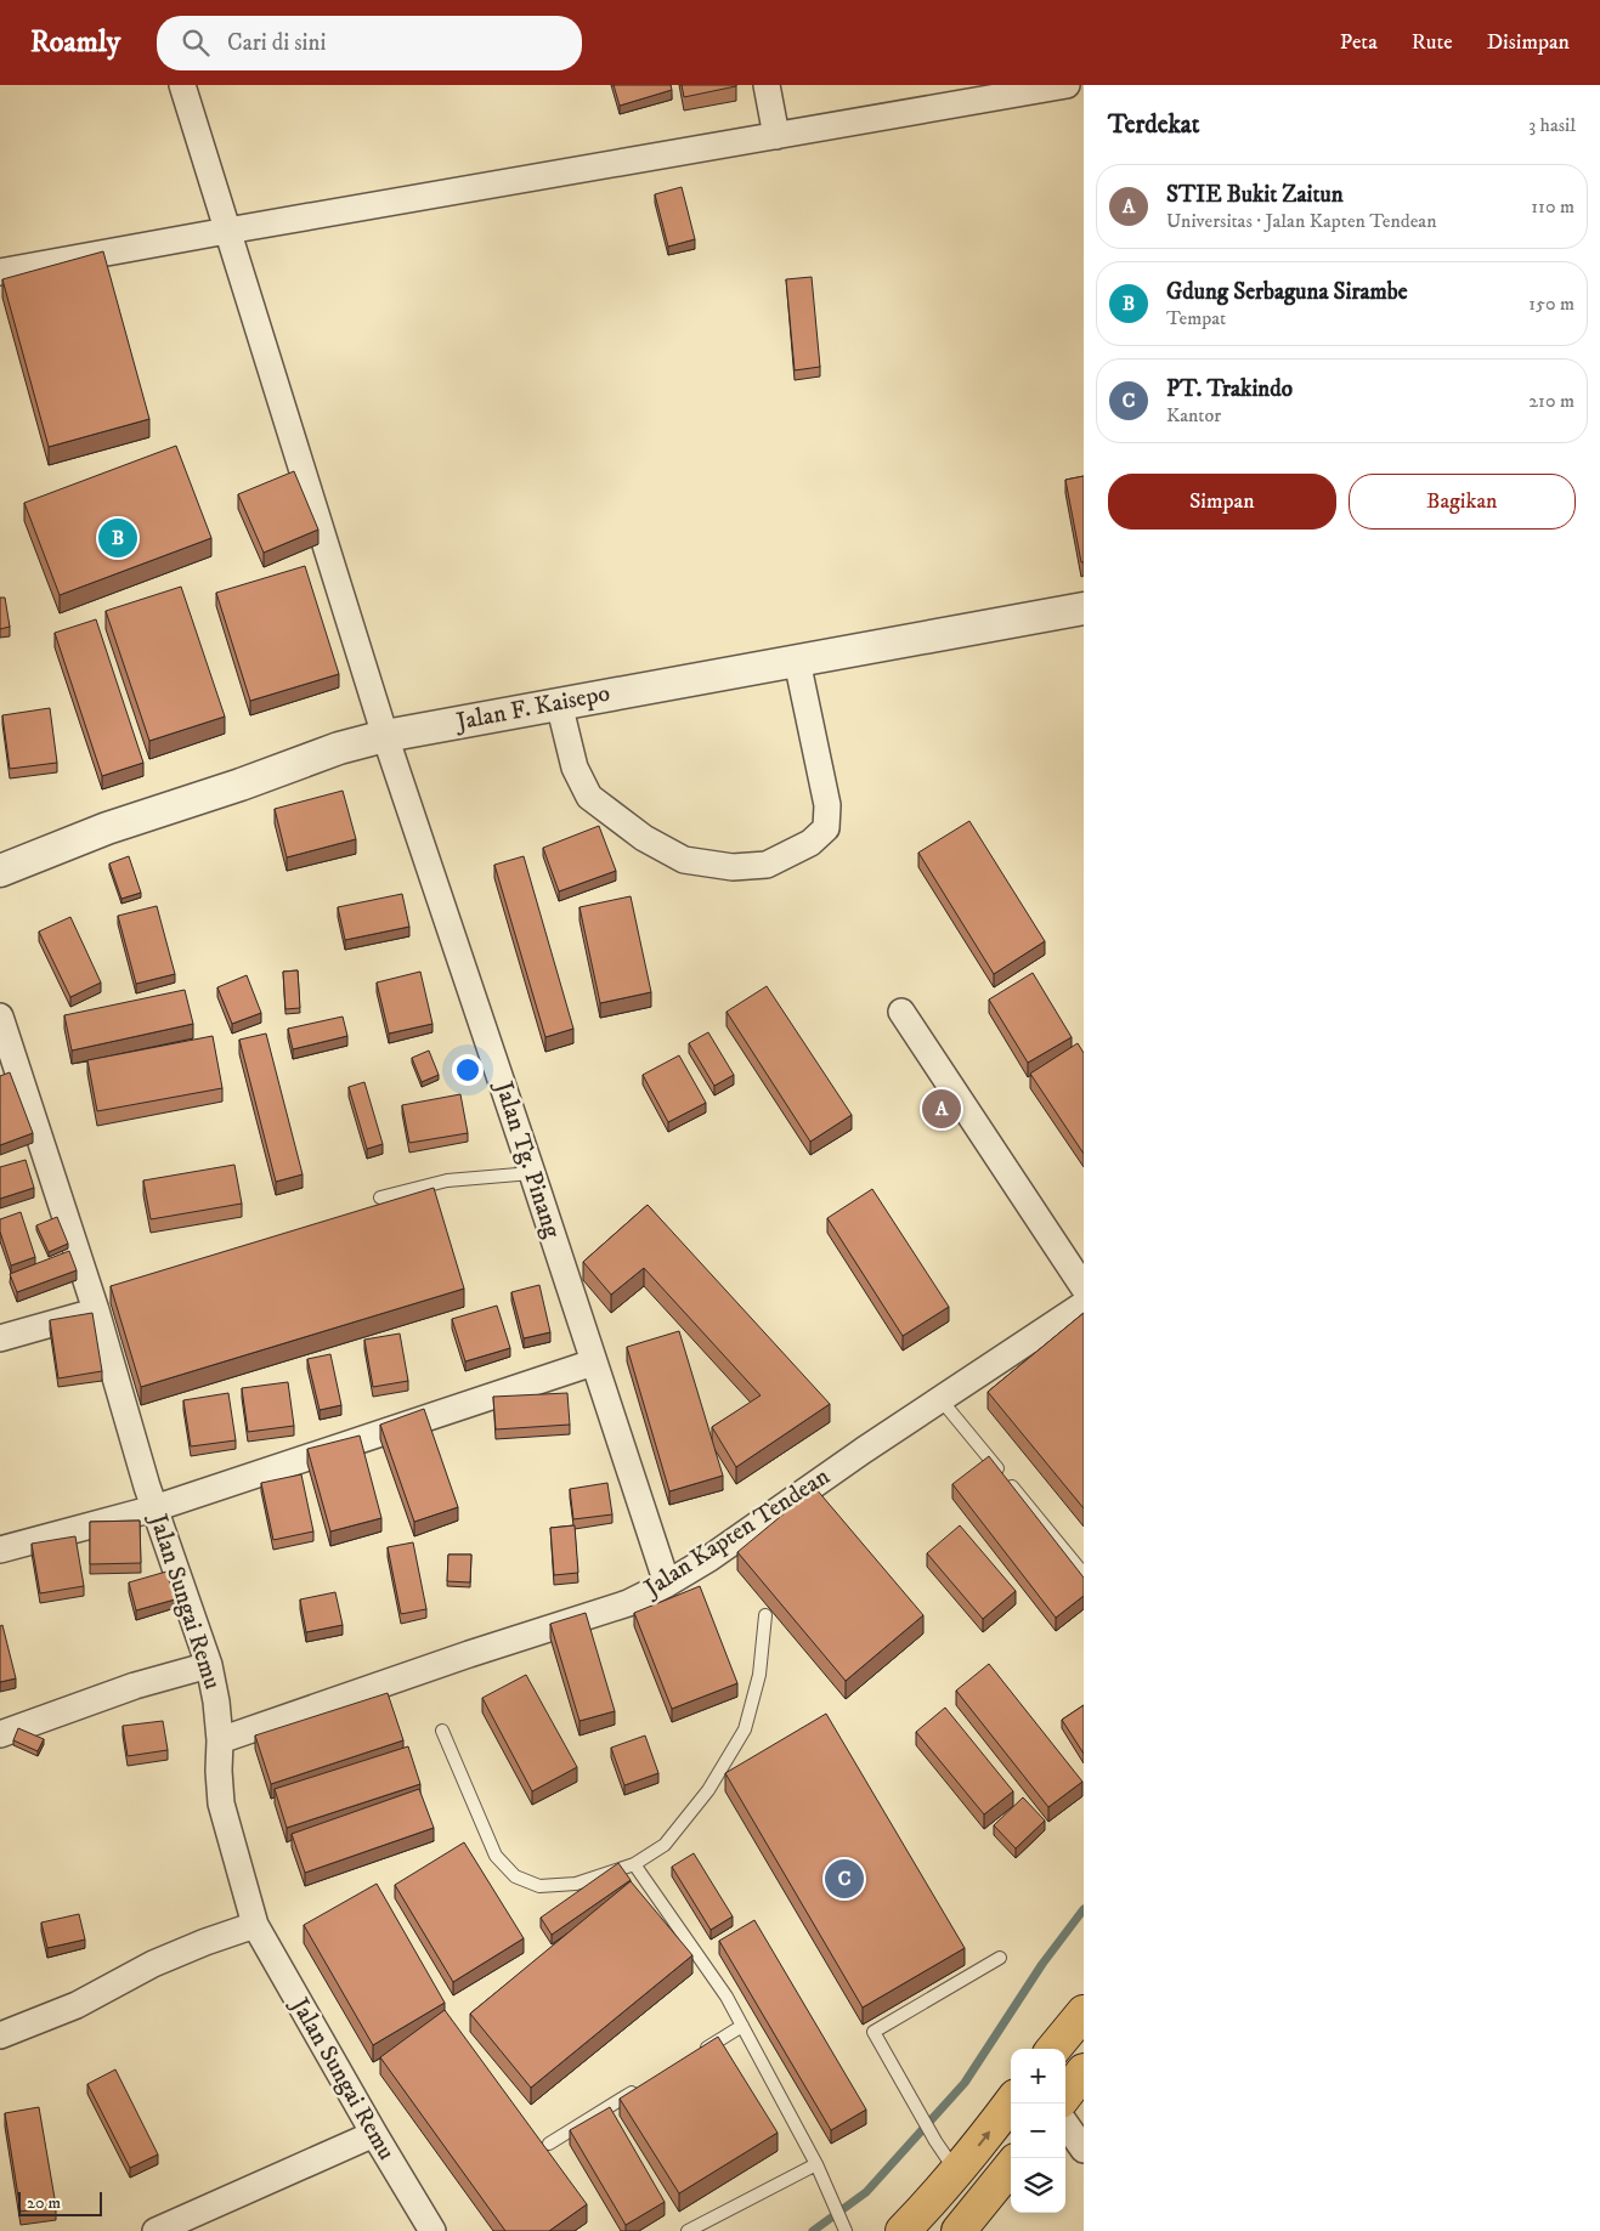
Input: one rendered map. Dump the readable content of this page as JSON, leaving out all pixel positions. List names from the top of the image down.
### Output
{
  "streets": {
    "street": [
      "Jalan F. Kaisepo",
      "Jalan Tg. Pinang",
      "Jalan Kapten Tendean",
      "Jalan Sungai Remu"
    ]
  },
  "crossings": [
    ["Jalan F. Kaisepo", "Jalan Tg. Pinang"],
    ["Jalan Tg. Pinang", "Jalan Kapten Tendean"],
    ["Jalan Kapten Tendean", "Jalan Sungai Remu"]
  ],
  "scale_bar": "20 m",
  "page": {
    "header": "Roamly",
    "search": "Cari di sini",
    "nav": ["Peta", "Rute", "Disimpan"],
    "heading": ["Terdekat", "3 hasil"],
    "list": [
      {
        "mark": "A",
        "name": "STIE Bukit Zaitun",
        "note": "Universitas · Jalan Kapten Tendean",
        "value": "110 m"
      },
      {
        "mark": "B",
        "name": "Gdung Serbaguna Sirambe",
        "note": "Tempat",
        "value": "150 m"
      },
      {
        "mark": "C",
        "name": "PT. Trakindo",
        "note": "Kantor",
        "value": "210 m"
      }
    ],
    "buttons": ["Simpan", "Bagikan"],
    "pins": ["B", "A", "C"],
    "map_buttons": ["+", "−"],
    "scale": "20 m"
  }
}
